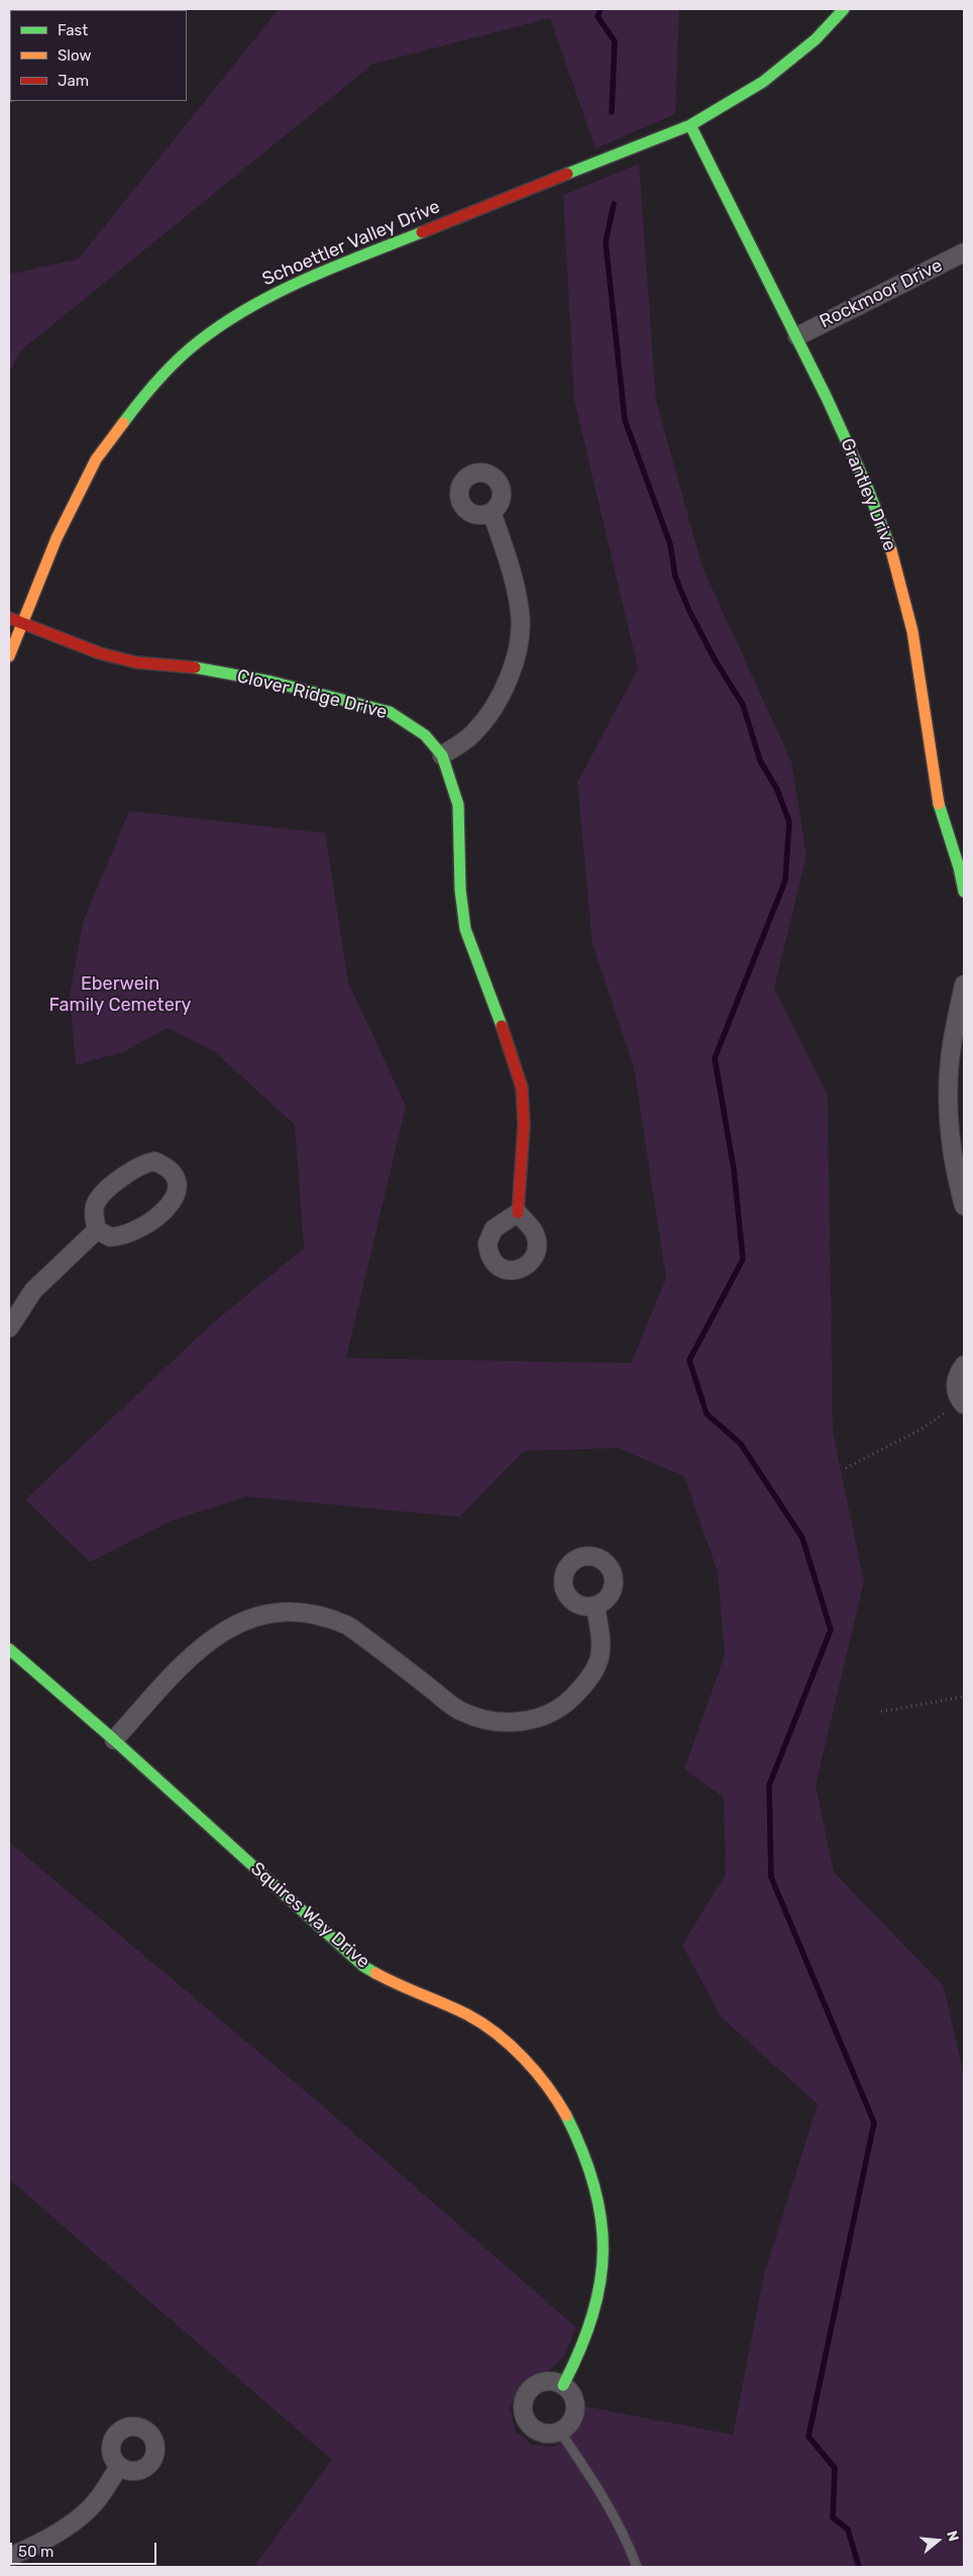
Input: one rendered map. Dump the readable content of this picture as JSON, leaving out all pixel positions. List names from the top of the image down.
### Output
{
  "streets": {
    "street": [
      "Schoettler Valley Drive",
      "Rockmoor Drive",
      "Grantley Drive",
      "Clover Ridge Drive",
      "Squires Way Drive"
    ]
  },
  "crossings": [
    ["Schoettler Valley Drive", "Grantley Drive"],
    ["Schoettler Valley Drive", "Clover Ridge Drive"],
    ["Rockmoor Drive", "Grantley Drive"]
  ],
  "parks": ["Eberwein Family Cemetery"],
  "legend": ["Fast", "Slow", "Jam"],
  "scale_bar": "50 m",
  "north": "right"
}
